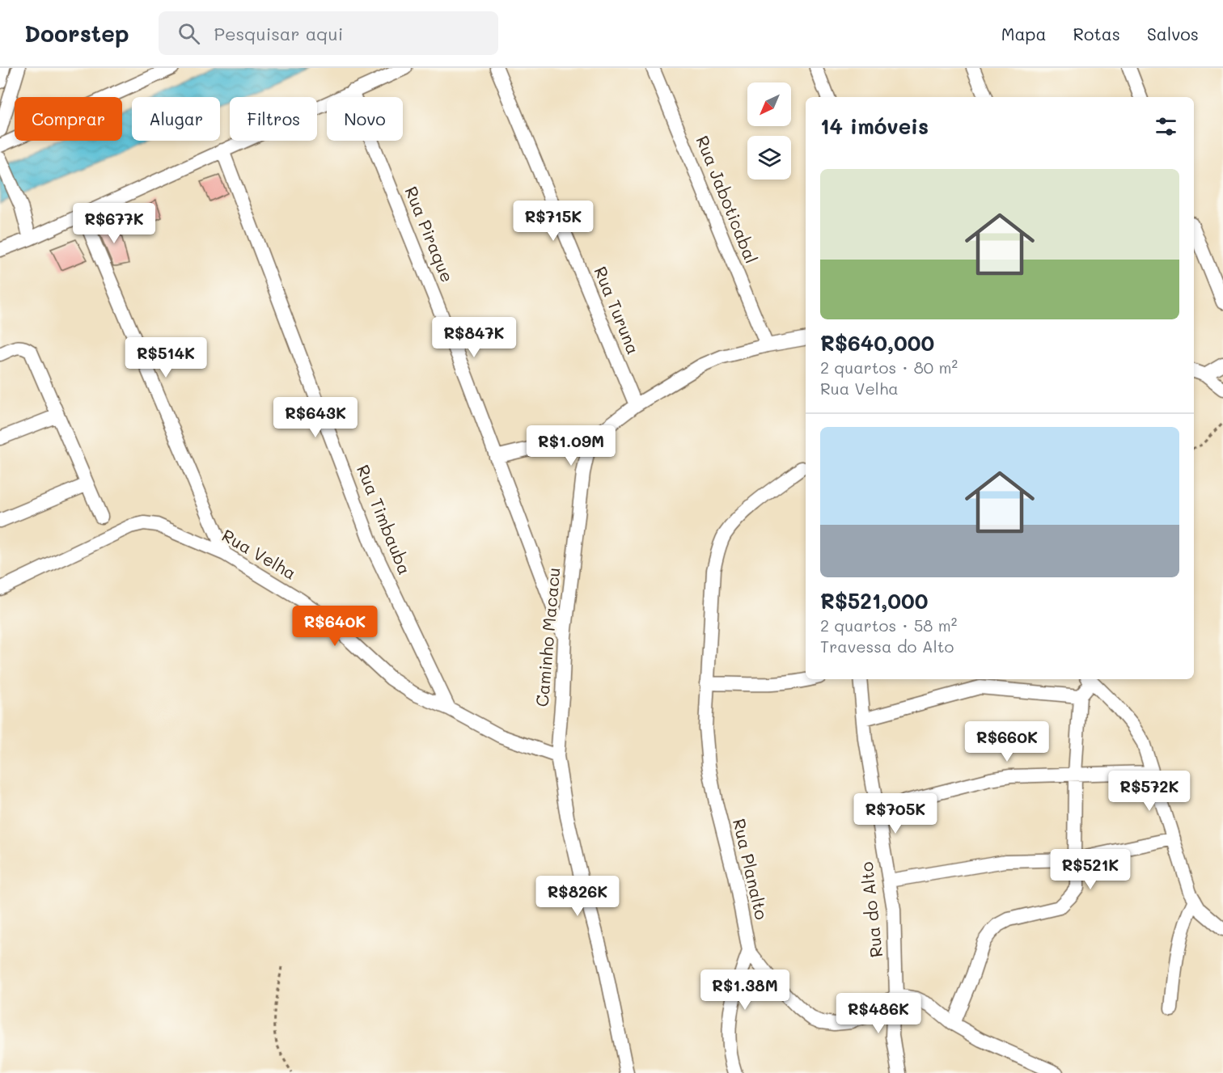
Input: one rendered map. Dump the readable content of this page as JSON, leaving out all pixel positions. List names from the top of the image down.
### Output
{
  "streets": {
    "street": [
      "Rua Jaboticabal",
      "Rua Piraque",
      "Rua Turuna",
      "Rua Timbauba",
      "Rua Velha",
      "Caminho Macacu",
      "Rua Planalto",
      "Rua do Alto"
    ]
  },
  "crossings": [
    ["Rua Jaboticabal", "Caminho Macacu"],
    ["Rua Piraque", "Caminho Macacu"],
    ["Rua Turuna", "Caminho Macacu"],
    ["Rua Timbauba", "Rua Velha"],
    ["Rua Velha", "Caminho Macacu"],
    ["Rua Planalto", "Rua do Alto"]
  ],
  "north": "bottom left",
  "page": {
    "header": "Doorstep",
    "search": "Pesquisar aqui",
    "nav": ["Mapa", "Rotas", "Salvos"],
    "chip": [
      "Comprar",
      "Alugar",
      "Filtros",
      "Novo"
    ],
    "heading": "14 imóveis",
    "list": [
      {
        "name": "R$640,000",
        "note": "2 quartos · 80 m² · Rua Velha"
      },
      {
        "name": "R$521,000",
        "note": "2 quartos · 58 m² · Travessa do Alto"
      }
    ],
    "price": [
      "R$715K",
      "R$677K",
      "R$847K",
      "R$514K",
      "R$643K",
      "R$1.09M",
      "R$640K",
      "R$660K",
      "R$572K",
      "R$705K",
      "R$521K",
      "R$826K",
      "R$1.38M",
      "R$486K"
    ]
  }
}
